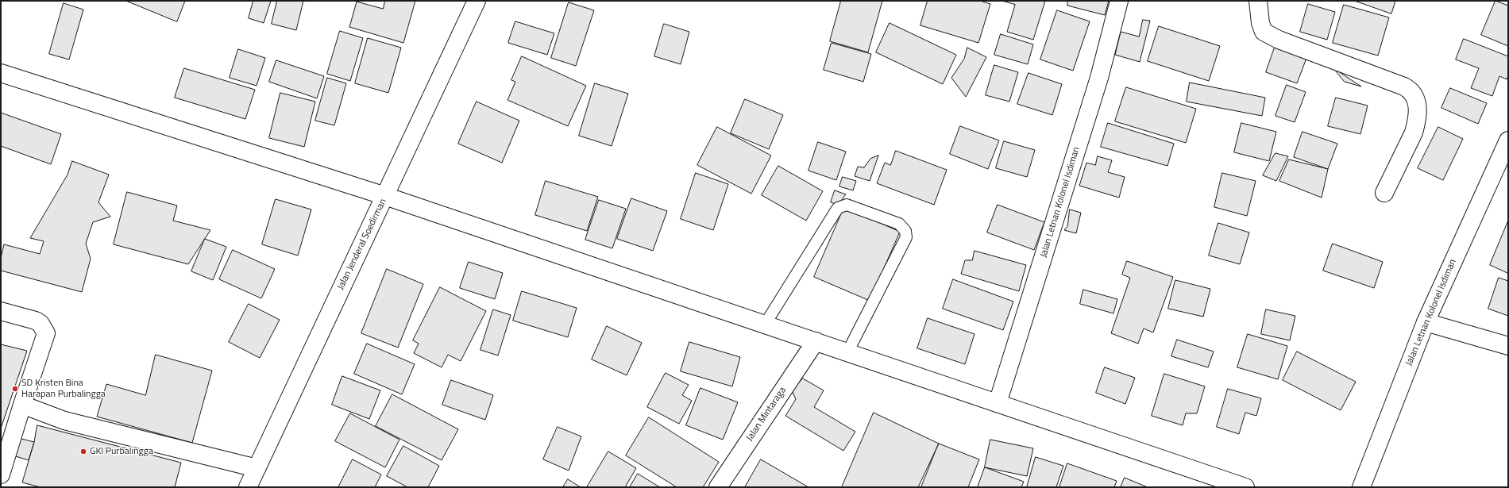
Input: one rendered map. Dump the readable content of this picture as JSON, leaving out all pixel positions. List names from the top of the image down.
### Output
{
  "streets": {
    "street": ["Jalan Letnan Kolonel Isdiman", "Jalan Jenderal Soedirman", "Jalan Mintaraga"]
  },
  "places": ["SD Kristen Bina Harapan Purbalingga", "GKI Purbalingga"]
}
